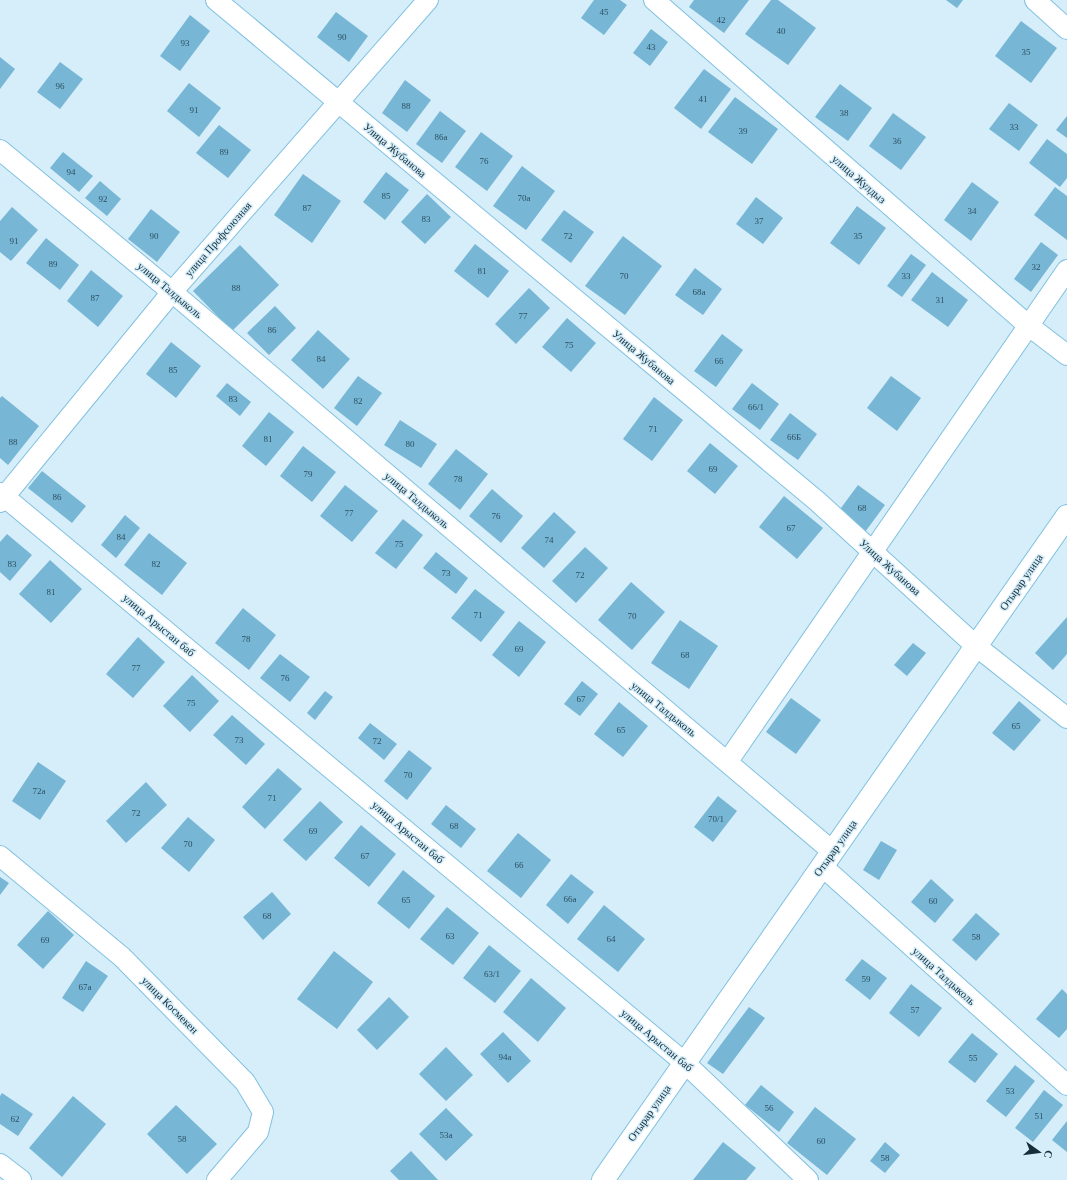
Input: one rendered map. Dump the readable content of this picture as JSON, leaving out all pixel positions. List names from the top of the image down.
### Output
{
  "streets": {
    "street": [
      "Улица Жубанова",
      "улица Жулдыз",
      "улица Профсоюзная",
      "улица Талдыколь",
      "Отырар улица",
      "улица Арыстан баб",
      "улица Космекен"
    ]
  },
  "crossings": [
    ["Улица Жубанова", "улица Профсоюзная"],
    ["Улица Жубанова", "Отырар улица"],
    ["улица Профсоюзная", "улица Талдыколь"],
    ["улица Профсоюзная", "улица Арыстан баб"],
    ["улица Талдыколь", "Отырар улица"],
    ["Отырар улица", "улица Арыстан баб"]
  ],
  "house_numbers": [
    "45",
    "42",
    "40",
    "90",
    "93",
    "43",
    "35",
    "96",
    "41",
    "88",
    "91",
    "38",
    "33",
    "39",
    "86а",
    "36",
    "89",
    "76",
    "94",
    "85",
    "70а",
    "92",
    "87",
    "34",
    "83",
    "37",
    "90",
    "72",
    "35",
    "91",
    "89",
    "32",
    "81",
    "70",
    "33",
    "88",
    "68а",
    "87",
    "31",
    "77",
    "86",
    "75",
    "84",
    "66",
    "85",
    "83",
    "82",
    "66/1",
    "71",
    "66Б",
    "81",
    "88",
    "80",
    "69",
    "79",
    "78",
    "86",
    "68",
    "77",
    "76",
    "67",
    "84",
    "74",
    "75",
    "83",
    "82",
    "73",
    "72",
    "81",
    "71",
    "70",
    "78",
    "69",
    "68",
    "77",
    "76",
    "67",
    "75",
    "65",
    "65",
    "73",
    "72",
    "70",
    "72а",
    "71",
    "72",
    "70/1",
    "68",
    "69",
    "70",
    "67",
    "66",
    "66а",
    "65",
    "60",
    "68",
    "63",
    "58",
    "64",
    "69",
    "63/1",
    "59",
    "67а",
    "57",
    "94а",
    "55",
    "53",
    "56",
    "51",
    "62",
    "53а",
    "58",
    "60",
    "58"
  ],
  "north": "right"
}
